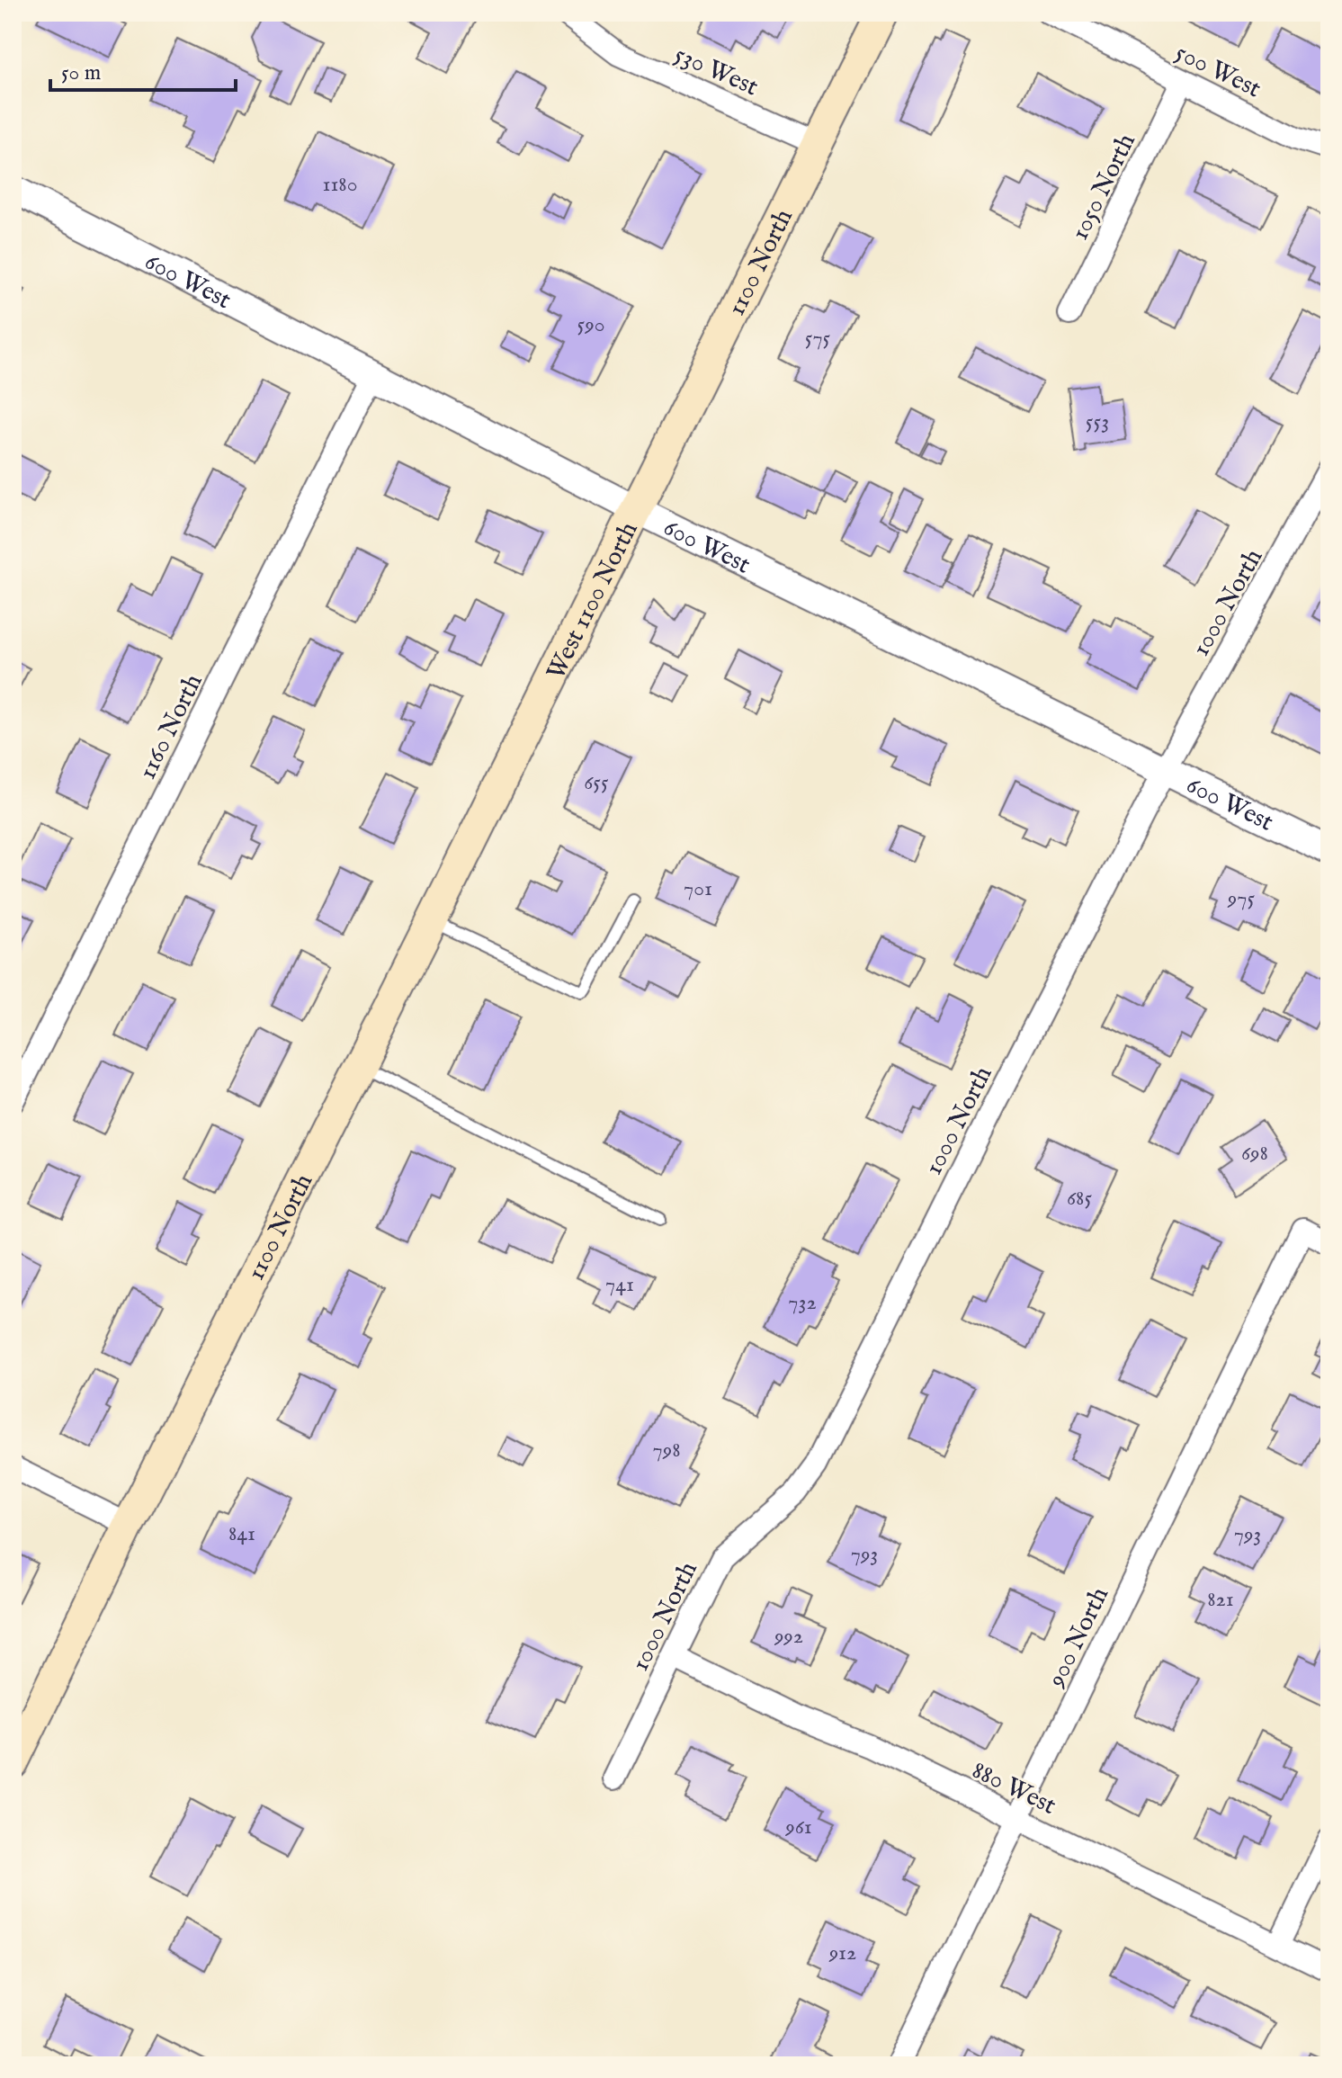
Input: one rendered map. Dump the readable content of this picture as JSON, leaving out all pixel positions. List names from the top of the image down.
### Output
{
  "streets": {
    "main road": ["1100 North", "West 1100 North"],
    "street": [
      "530 West",
      "500 West",
      "1050 North",
      "600 West",
      "1000 North",
      "1160 North",
      "900 North",
      "880 West"
    ]
  },
  "crossings": [
    ["530 West", "1100 North"],
    ["500 West", "1050 North"],
    ["1100 North", "600 West"],
    ["1100 North", "West 1100 North"],
    ["600 West", "West 1100 North"],
    ["600 West", "1000 North"],
    ["600 West", "1160 North"],
    ["1000 North", "880 West"],
    ["900 North", "880 West"]
  ],
  "house_numbers": [
    "1180",
    "590",
    "575",
    "553",
    "655",
    "701",
    "975",
    "698",
    "685",
    "741",
    "732",
    "798",
    "841",
    "793",
    "793",
    "821",
    "992",
    "961",
    "912"
  ],
  "scale_bar": "50 m"
}
